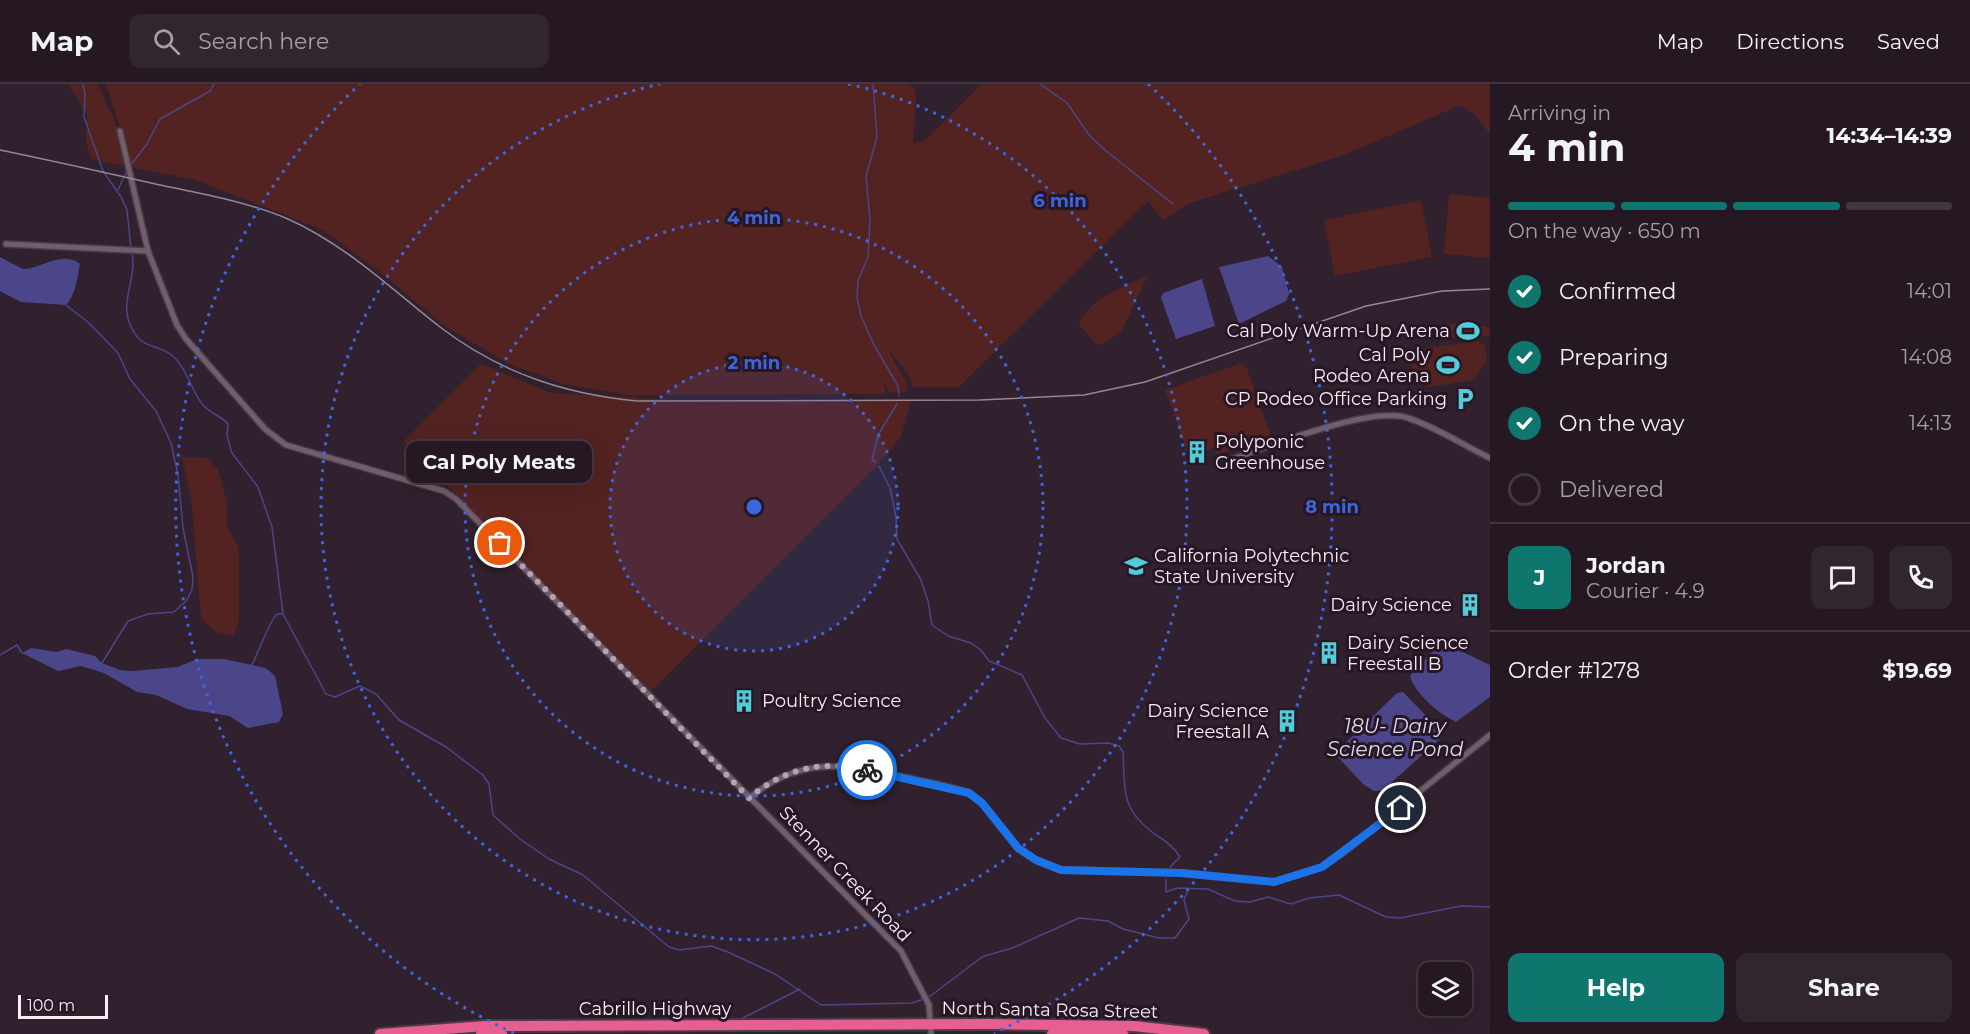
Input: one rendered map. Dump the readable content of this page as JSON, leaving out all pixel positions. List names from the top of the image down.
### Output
{
  "streets": {
    "highway": ["Cabrillo Highway", "North Santa Rosa Street"],
    "street": ["Stenner Creek Road"]
  },
  "crossings": [
    ["Stenner Creek Road", "Cabrillo Highway"],
    ["Stenner Creek Road", "North Santa Rosa Street"],
    ["Cabrillo Highway", "North Santa Rosa Street"]
  ],
  "water": ["18U- Dairy Science Pond"],
  "places": {
    "sports": ["Cal Poly Warm-Up Arena", "Cal Poly Rodeo Arena"],
    "parking": ["CP Rodeo Office Parking"],
    "building": [
      "Polyponic Greenhouse",
      "Dairy Science",
      "Dairy Science Freestall B",
      "Poultry Science",
      "Dairy Science Freestall A"
    ],
    "other": ["Cal Poly Meats"],
    "school or university": ["California Polytechnic State University"]
  },
  "scale_bar": "100 m",
  "page": {
    "header": "Map",
    "search": "Search here",
    "nav": ["Map", "Directions", "Saved"],
    "heading": ["4 min", "Arriving in", "14:34–14:39"],
    "panel": [
      "Jordan",
      "Courier · 4.9",
      "Order #1278",
      "$19.69"
    ],
    "bar": "On the way · 650 m",
    "list": [
      ["Confirmed", "14:01"],
      ["Preparing", "14:08"],
      ["On the way", "14:13"],
      "Delivered"
    ],
    "bubble": "Cal Poly Meats",
    "round": "J",
    "buttons": ["Help", "Share"],
    "scale": "100 m"
  },
  "rings": [
    "6 min",
    "4 min",
    "2 min",
    "8 min"
  ]
}
